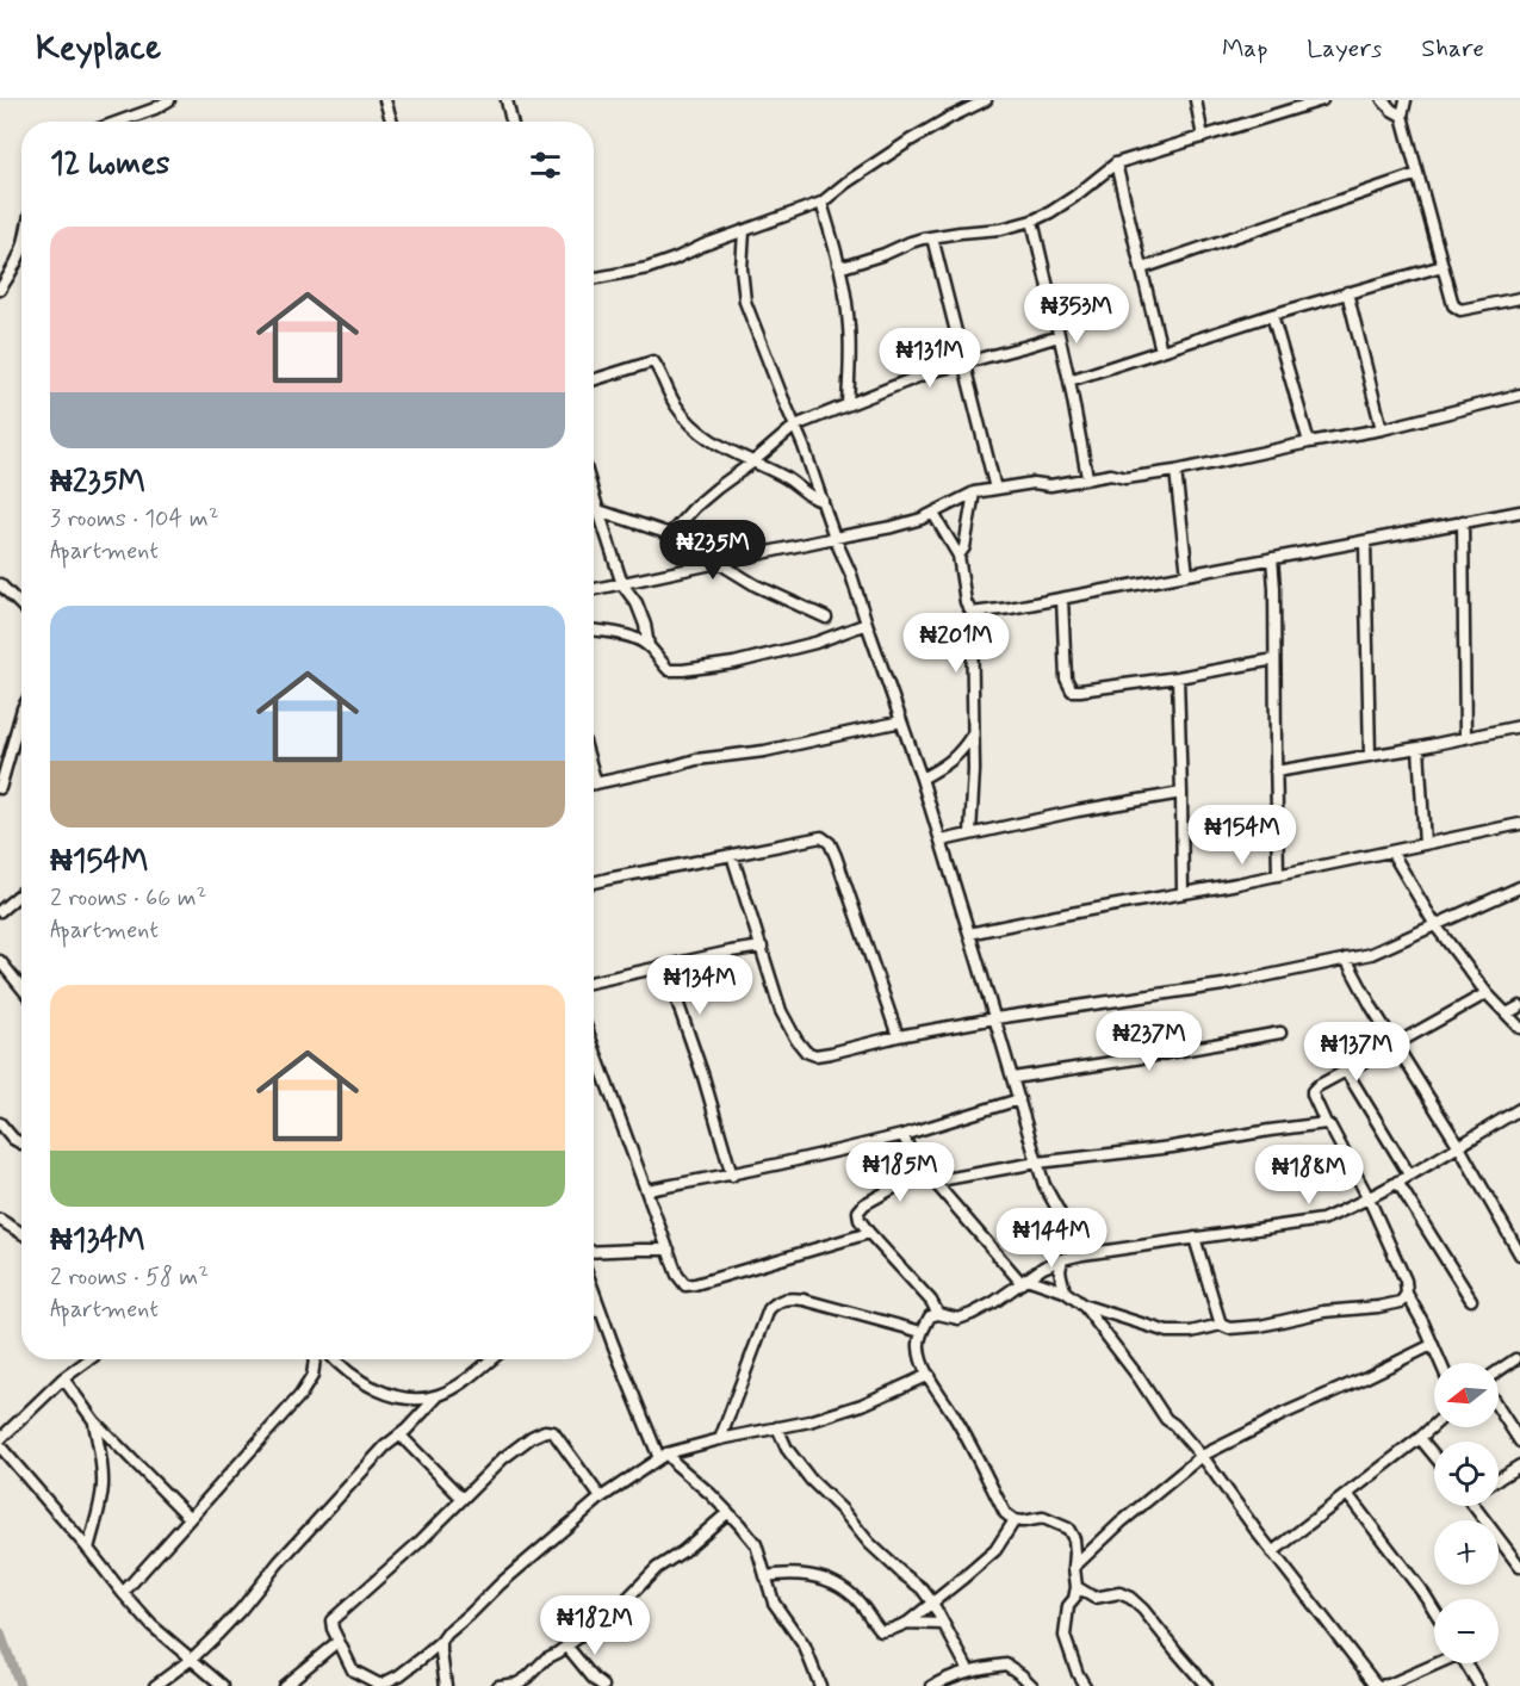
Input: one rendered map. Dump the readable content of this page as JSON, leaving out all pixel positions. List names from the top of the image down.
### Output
{
  "north": "left",
  "page": {
    "header": "Keyplace",
    "nav": ["Map", "Layers", "Share"],
    "heading": "12 homes",
    "list": [
      {
        "name": "₦235M",
        "note": "3 rooms · 104 m² · Apartment"
      },
      {
        "name": "₦154M",
        "note": "2 rooms · 66 m² · Apartment"
      },
      {
        "name": "₦134M",
        "note": "2 rooms · 58 m² · Apartment"
      }
    ],
    "price": [
      "₦353M",
      "₦131M",
      "₦235M",
      "₦201M",
      "₦154M",
      "₦134M",
      "₦237M",
      "₦137M",
      "₦185M",
      "₦188M",
      "₦144M",
      "₦182M"
    ],
    "map_buttons": ["+", "−"]
  }
}
